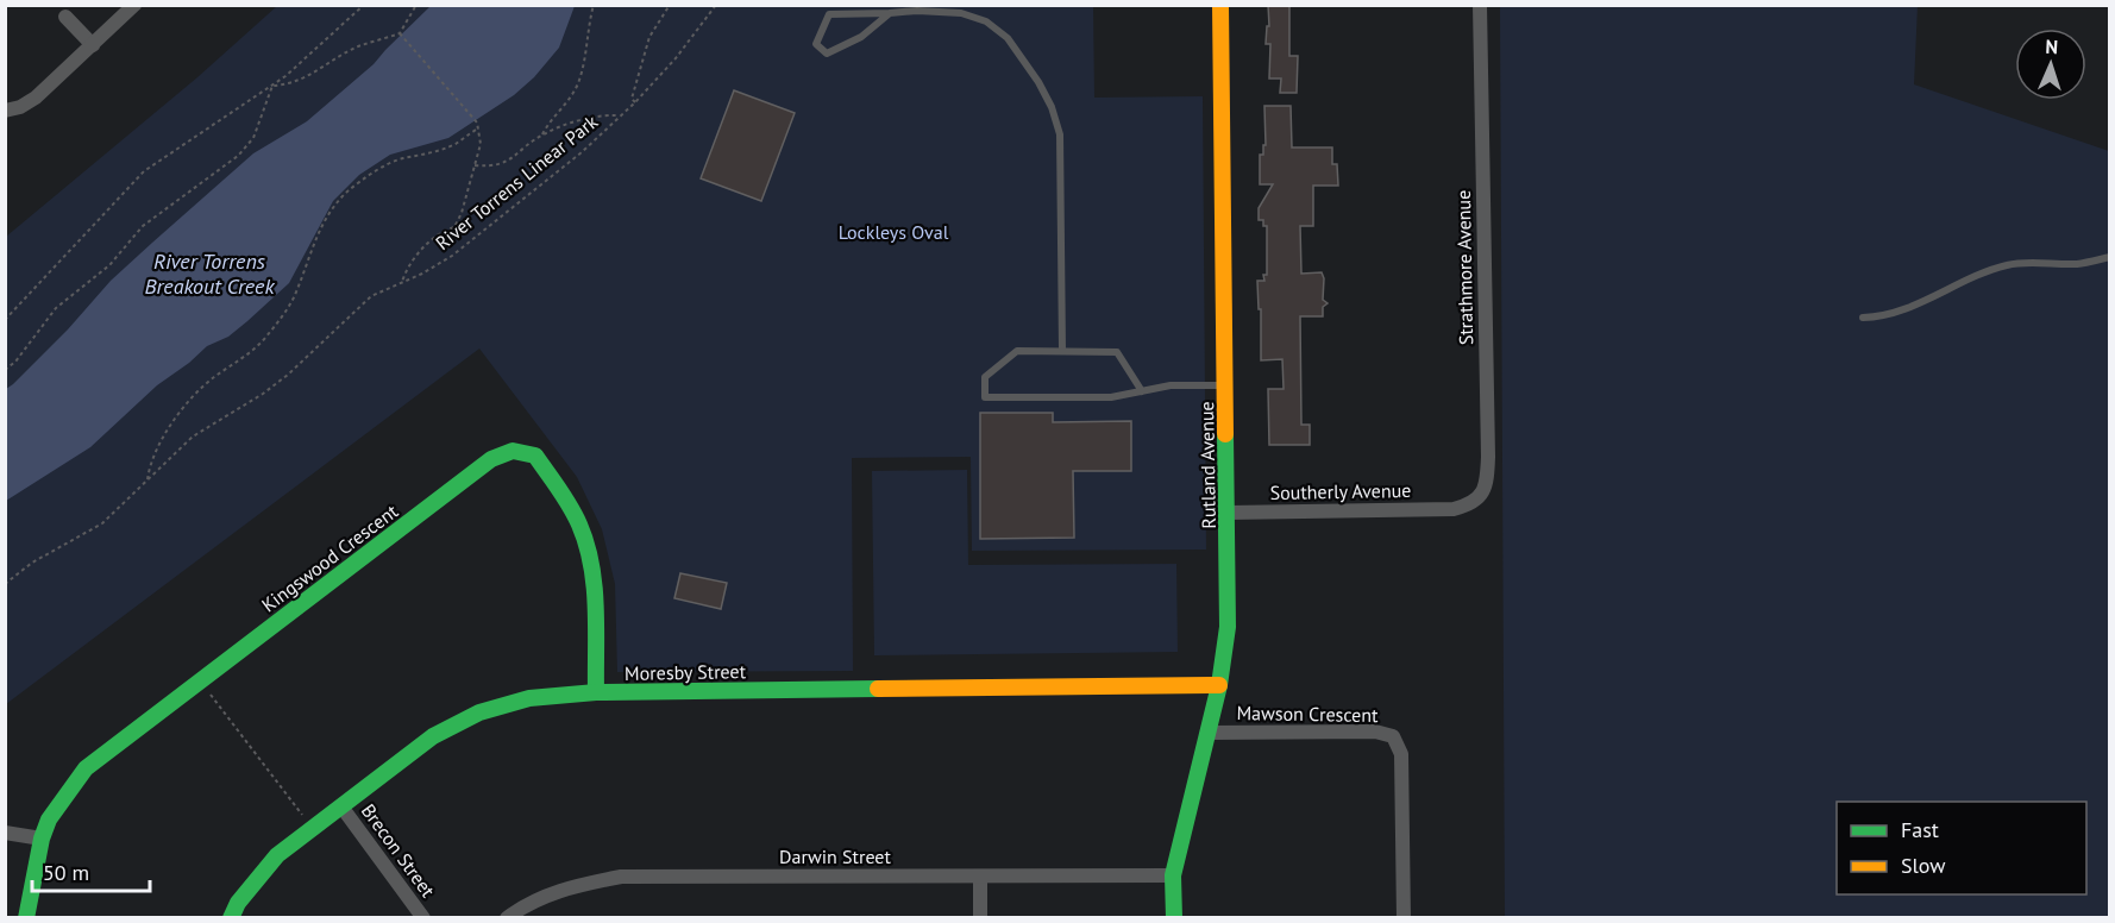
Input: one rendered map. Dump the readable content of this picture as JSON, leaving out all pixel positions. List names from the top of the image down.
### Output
{
  "streets": {
    "street": [
      "Strathmore Avenue",
      "Rutland Avenue",
      "Southerly Avenue",
      "Kingswood Crescent",
      "Moresby Street",
      "Mawson Crescent",
      "Brecon Street",
      "Darwin Street"
    ],
    "path": ["River Torrens Linear Park"]
  },
  "crossings": [
    ["Strathmore Avenue", "Southerly Avenue"],
    ["Rutland Avenue", "Southerly Avenue"],
    ["Rutland Avenue", "Moresby Street"],
    ["Rutland Avenue", "Mawson Crescent"],
    ["Rutland Avenue", "Darwin Street"],
    ["Kingswood Crescent", "Moresby Street"],
    ["Moresby Street", "Brecon Street"]
  ],
  "water": ["River Torrens Breakout Creek"],
  "parks": ["Lockleys Oval"],
  "legend": ["Fast", "Slow"],
  "scale_bar": "50 m",
  "north": "top"
}
